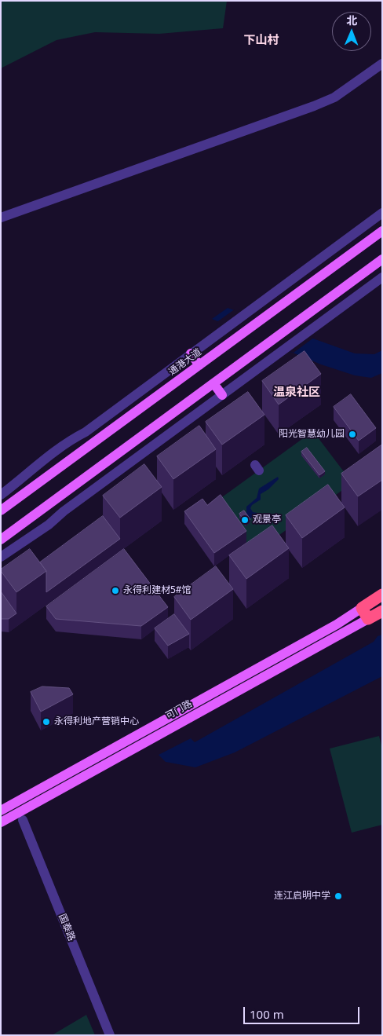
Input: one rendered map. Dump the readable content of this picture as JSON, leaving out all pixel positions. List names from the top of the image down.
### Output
{
  "streets": {
    "main road": ["通港大道", "可门路"],
    "street": ["国泰路"]
  },
  "districts": ["下山村", "温泉社区"],
  "places": [
    "阳光智慧幼儿园",
    "观景亭",
    "永得利建材5#馆",
    "永得利地产营销中心",
    "连江启明中学"
  ],
  "scale_bar": "100 m",
  "north": "top"
}
